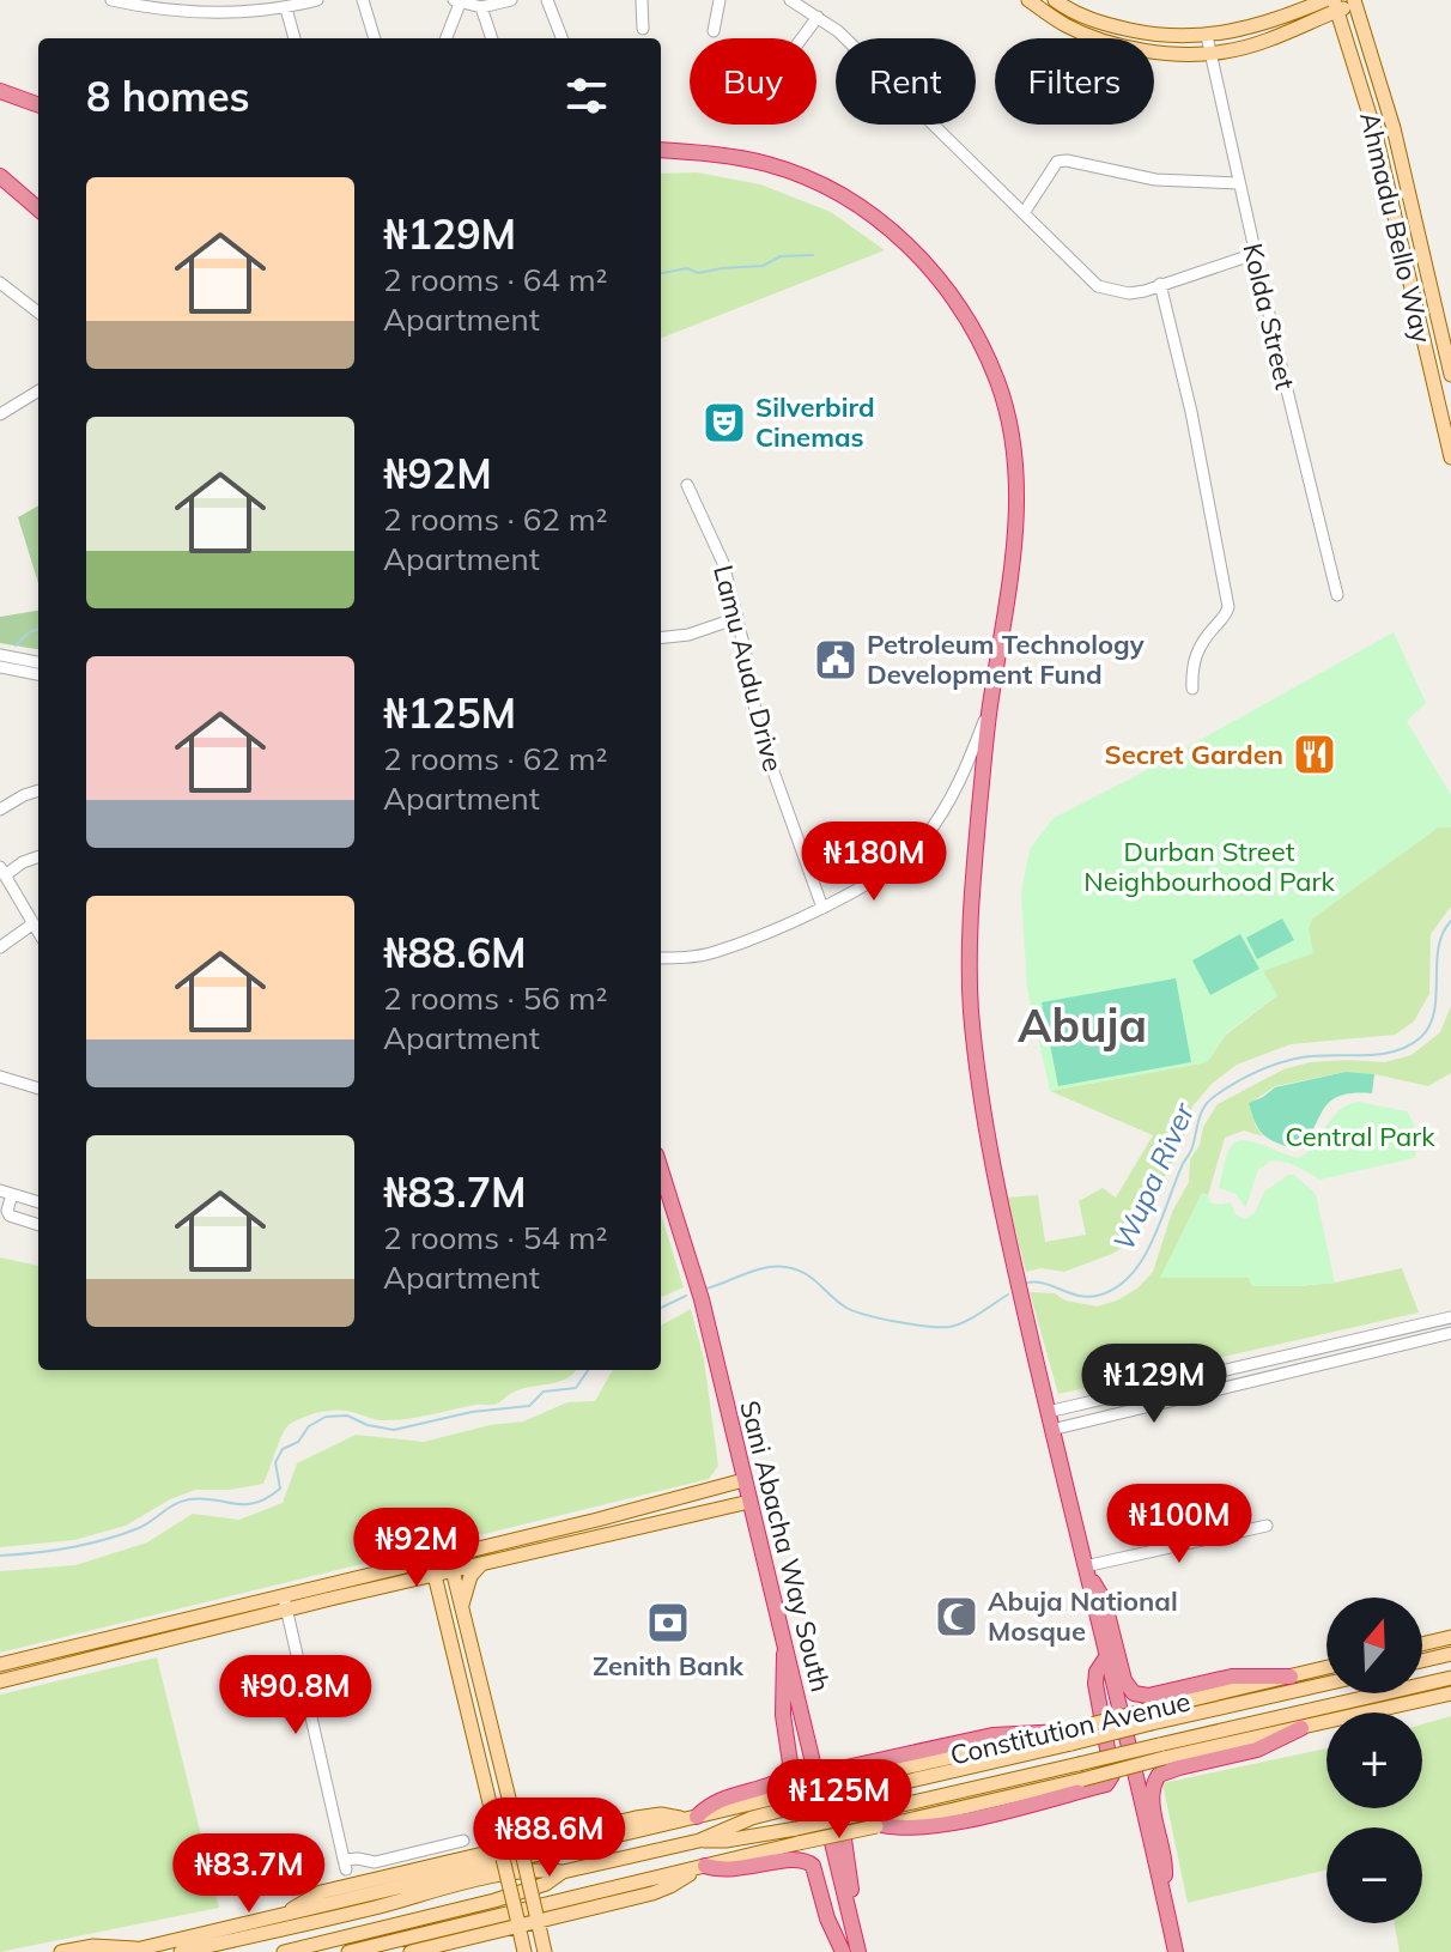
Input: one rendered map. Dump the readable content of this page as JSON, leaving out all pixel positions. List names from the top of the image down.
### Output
{
  "streets": {
    "highway": ["Sani Abacha Way South"],
    "main road": ["Ahmadu Bello Way", "Constitution Avenue"],
    "street": ["Kolda Street", "Lamu Audu Drive"]
  },
  "districts": ["Abuja"],
  "water": ["Wupa River"],
  "parks": ["Durban Street Neighbourhood Park", "Central Park"],
  "places": {
    "theatre": ["Silverbird Cinemas"],
    "public building": ["Petroleum Technology Development Fund"],
    "restaurant": ["Secret Garden"],
    "mosque": ["Abuja National Mosque"],
    "bank": ["Zenith Bank"]
  },
  "north": "top",
  "page": {
    "chip": ["Buy", "Rent", "Filters"],
    "heading": "8 homes",
    "list": [
      {
        "name": "₦129M",
        "note": "2 rooms · 64 m² · Apartment"
      },
      {
        "name": "₦92M",
        "note": "2 rooms · 62 m² · Apartment"
      },
      {
        "name": "₦125M",
        "note": "2 rooms · 62 m² · Apartment"
      },
      {
        "name": "₦88.6M",
        "note": "2 rooms · 56 m² · Apartment"
      },
      {
        "name": "₦83.7M",
        "note": "2 rooms · 54 m² · Apartment"
      }
    ],
    "price": [
      "₦180M",
      "₦129M",
      "₦100M",
      "₦92M",
      "₦90.8M",
      "₦125M",
      "₦88.6M",
      "₦83.7M"
    ],
    "map_buttons": ["+", "−"]
  }
}
